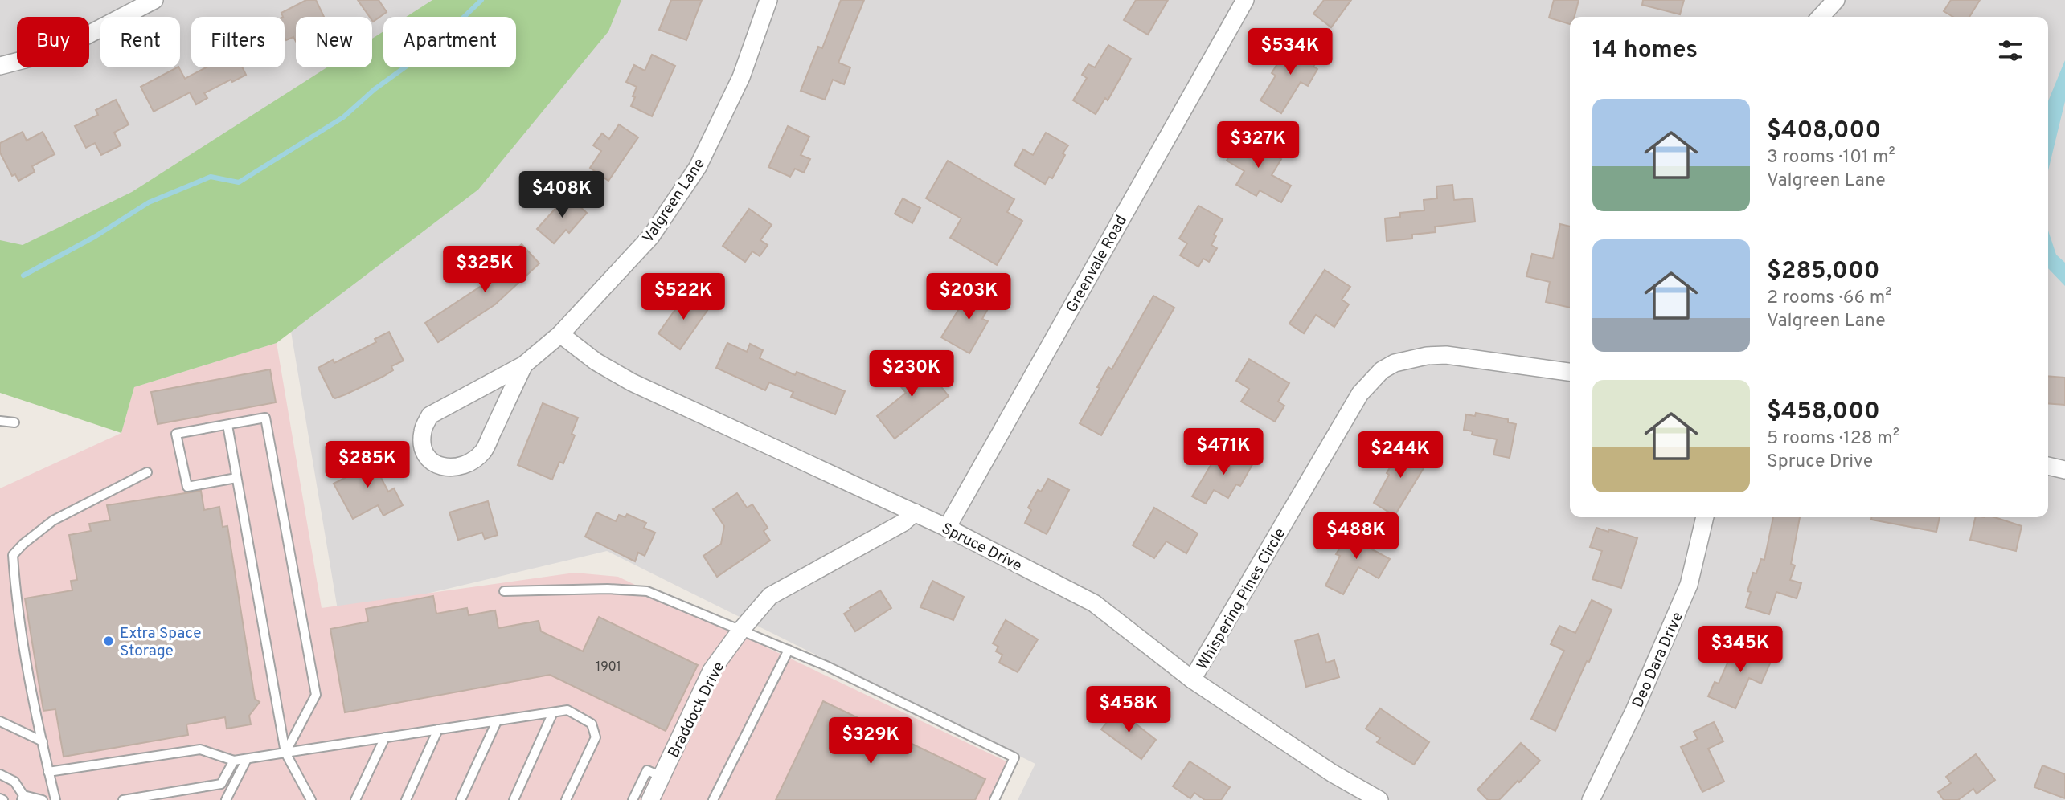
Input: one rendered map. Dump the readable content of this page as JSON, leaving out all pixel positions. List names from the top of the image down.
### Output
{
  "streets": {
    "street": [
      "Valgreen Lane",
      "Greenvale Road",
      "Spruce Drive",
      "Whispering Pines Circle",
      "Deo Dara Drive",
      "Braddock Drive"
    ]
  },
  "crossings": [
    ["Valgreen Lane", "Spruce Drive"],
    ["Greenvale Road", "Spruce Drive"],
    ["Spruce Drive", "Whispering Pines Circle"],
    ["Spruce Drive", "Braddock Drive"]
  ],
  "places": ["Extra Space Storage"],
  "house_numbers": ["1901"],
  "page": {
    "chip": [
      "Buy",
      "Rent",
      "Filters",
      "New",
      "Apartment"
    ],
    "heading": "14 homes",
    "price": [
      "$534K",
      "$327K",
      "$408K",
      "$325K",
      "$522K",
      "$203K",
      "$230K",
      "$471K",
      "$244K",
      "$285K",
      "$488K",
      "$345K",
      "$458K",
      "$329K"
    ],
    "list": [
      {
        "name": "$408,000",
        "note": "3 rooms · 101 m² · Valgreen Lane"
      },
      {
        "name": "$285,000",
        "note": "2 rooms · 66 m² · Valgreen Lane"
      },
      {
        "name": "$458,000",
        "note": "5 rooms · 128 m² · Spruce Drive"
      }
    ]
  }
}
